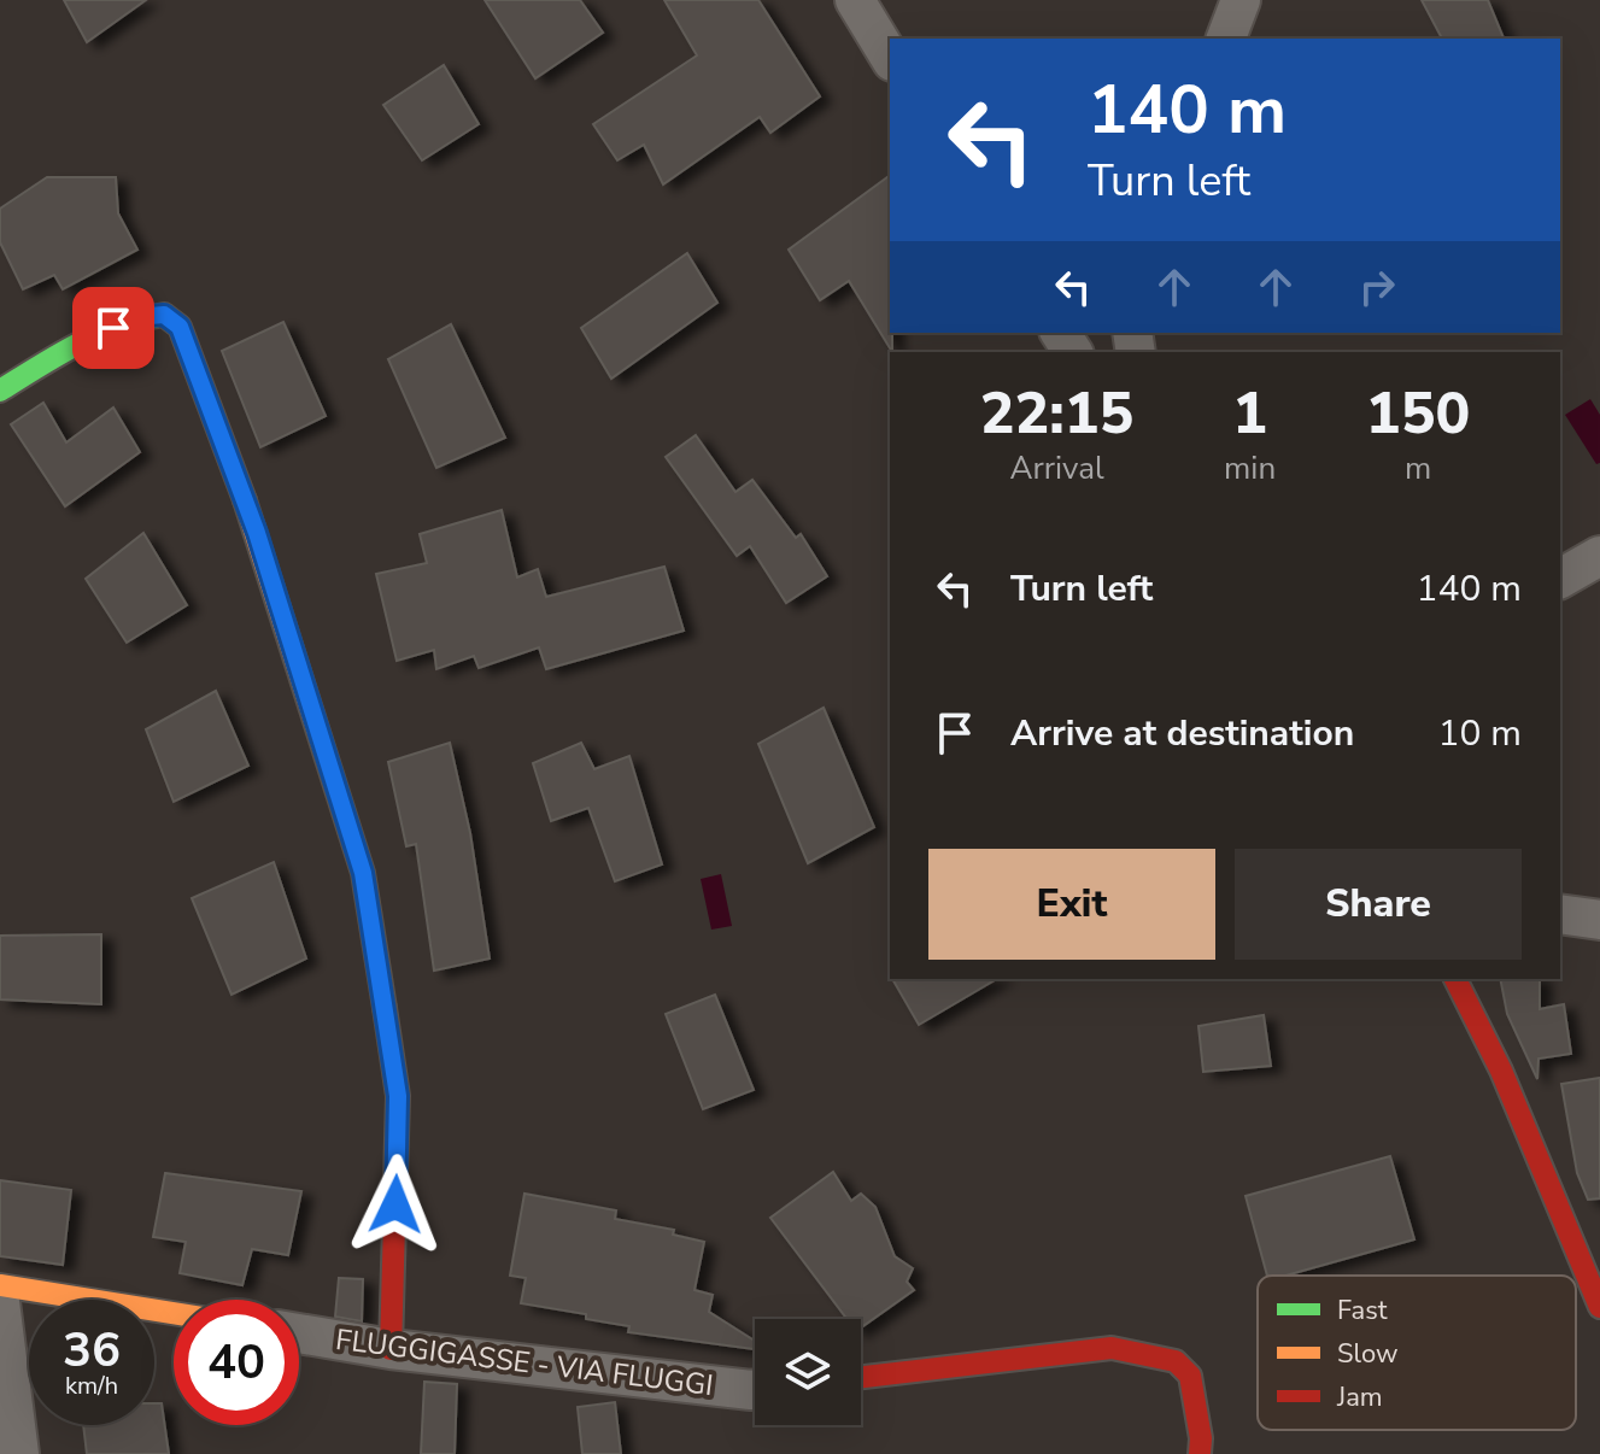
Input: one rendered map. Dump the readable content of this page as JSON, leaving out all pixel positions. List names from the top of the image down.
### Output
{
  "streets": {
    "street": ["FLUGGIGASSE - VIA FLUGGI"]
  },
  "legend": ["Fast", "Slow", "Jam"],
  "page": {
    "turn": ["140 m", "Turn left"],
    "eta": [
      "22:15",
      "Arrival",
      "1",
      "min",
      "150",
      "m"
    ],
    "list": [
      {
        "name": "Turn left",
        "value": "140 m"
      },
      {
        "name": "Arrive at destination",
        "value": "10 m"
      }
    ],
    "buttons": ["Exit", "Share"],
    "speed": "36 km/h",
    "limit": "40"
  }
}
